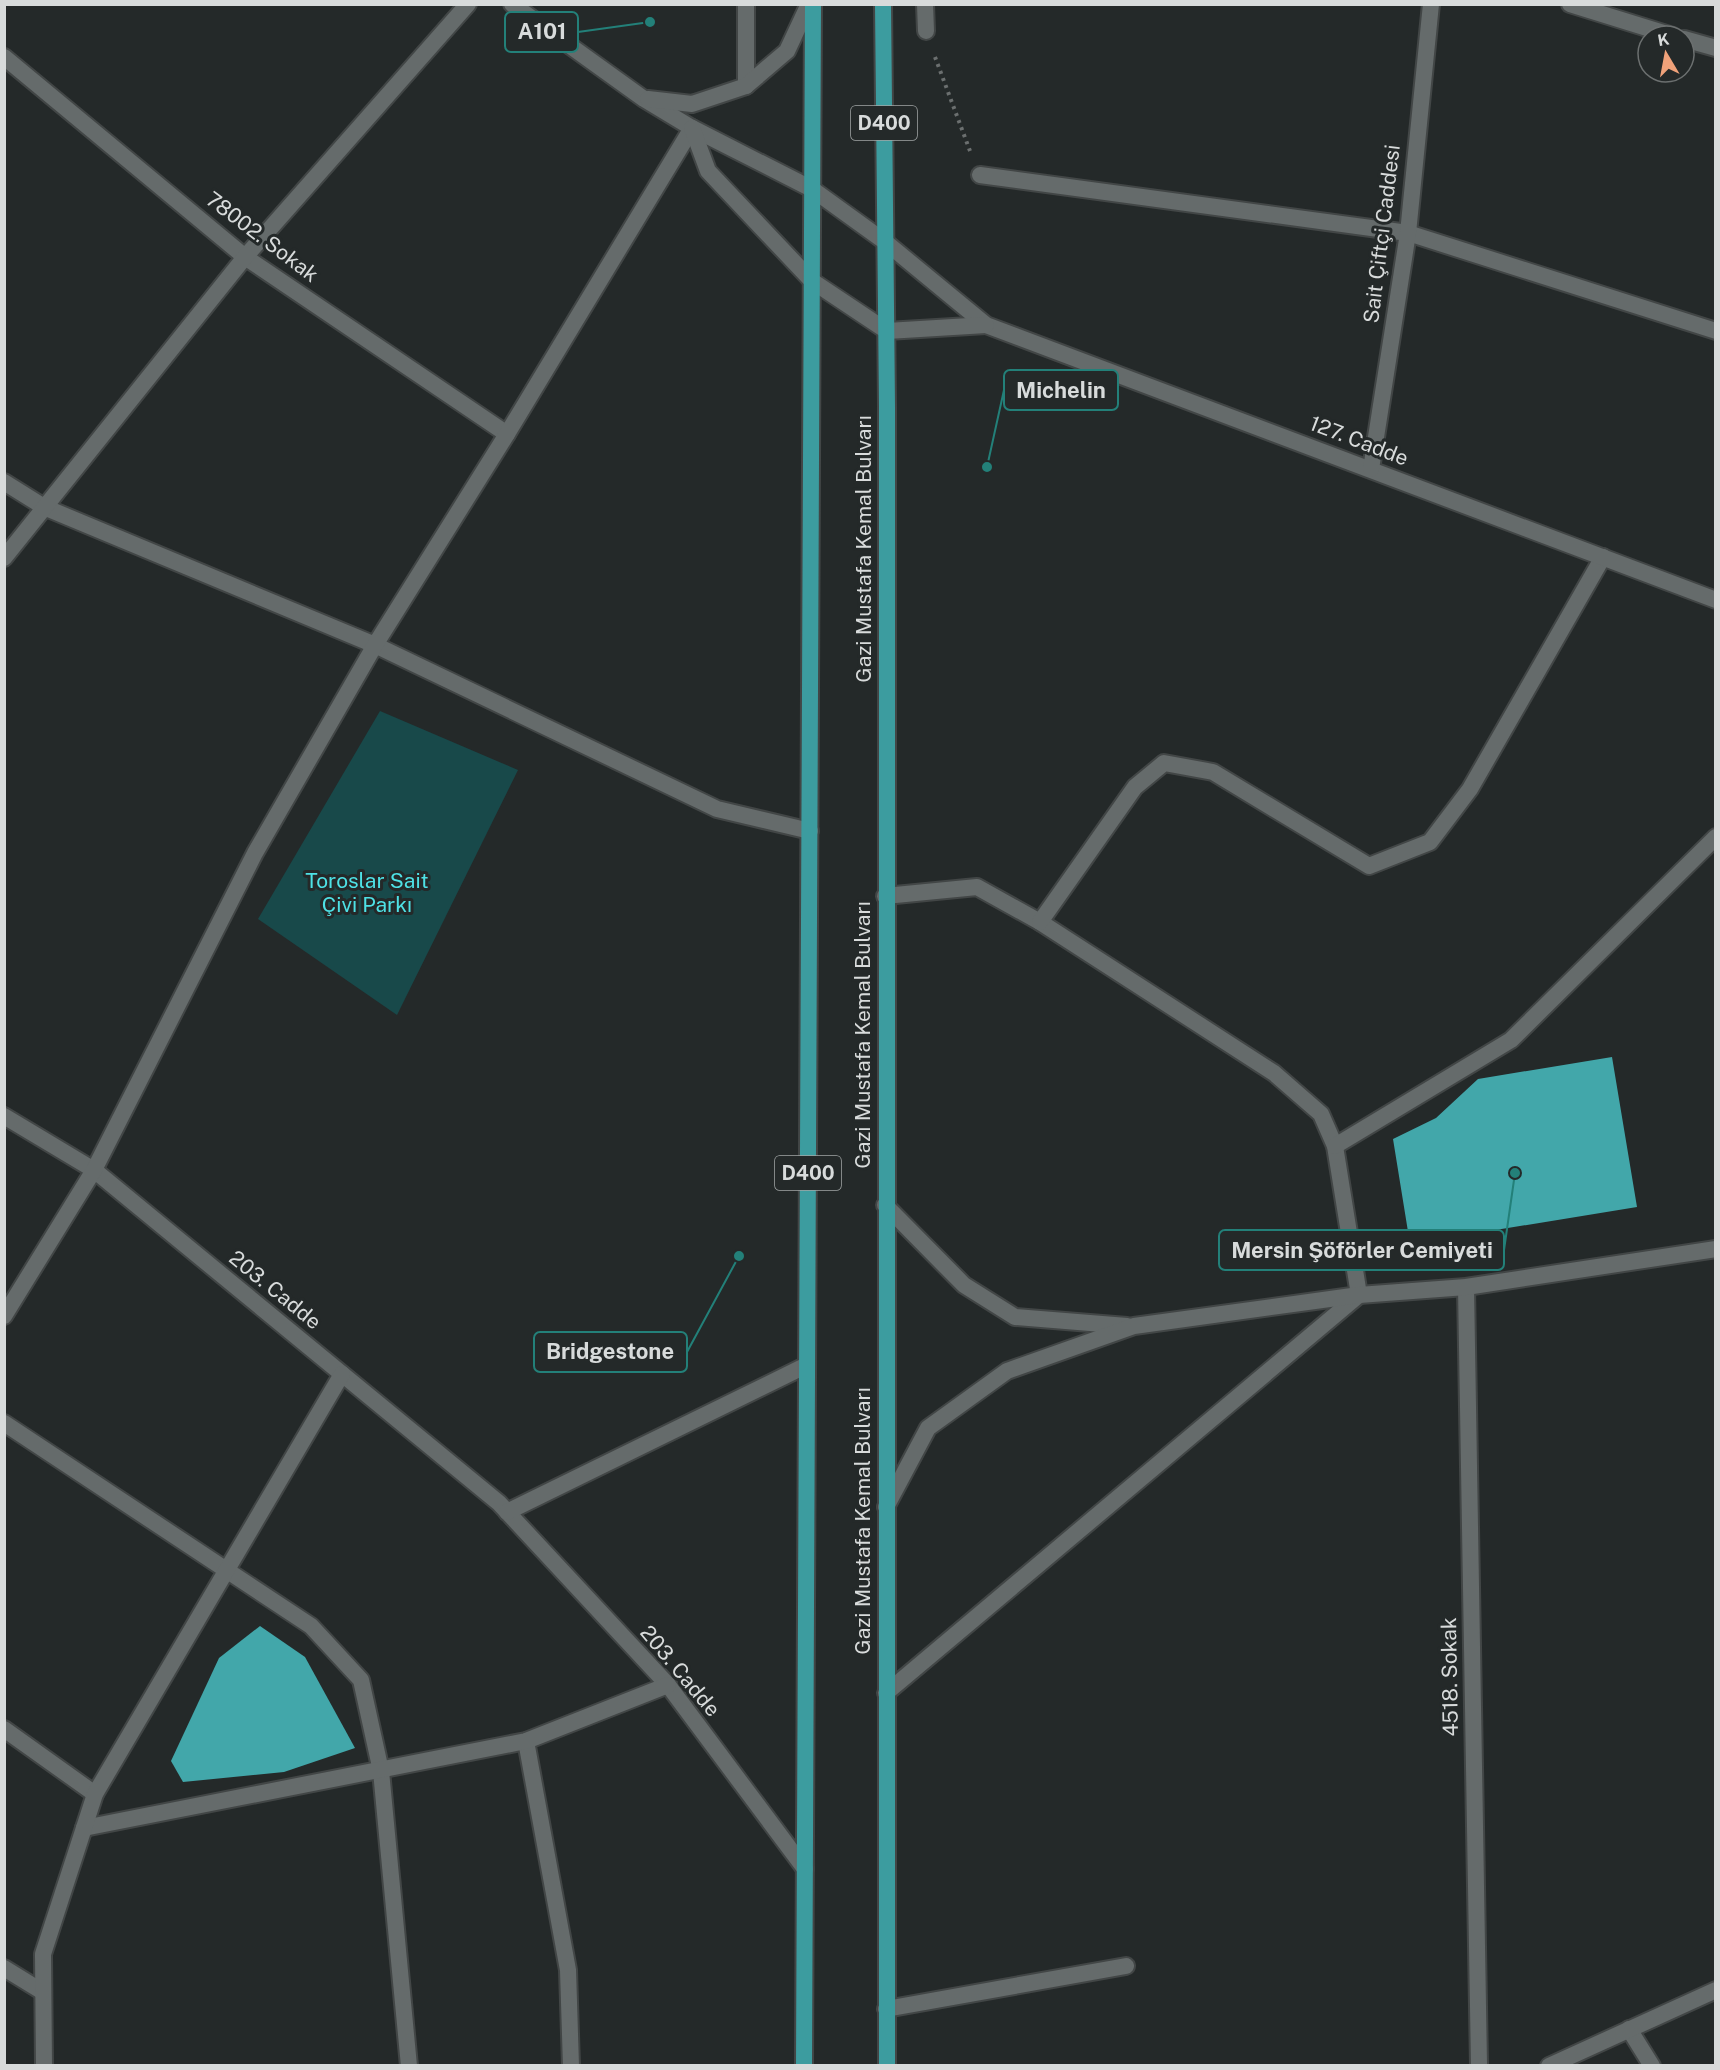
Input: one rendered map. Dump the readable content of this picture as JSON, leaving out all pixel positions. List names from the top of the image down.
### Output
{
  "streets": {
    "highway": ["D400", "Gazi Mustafa Kemal Bulvarı"],
    "street": [
      "Sait Çiftçi Caddesi",
      "78002. Sokak",
      "127. Cadde",
      "203. Cadde",
      "4518. Sokak"
    ]
  },
  "crossings": [
    ["D400", "203. Cadde"],
    ["Sait Çiftçi Caddesi", "127. Cadde"]
  ],
  "parks": ["Toroslar Sait Çivi Parkı"],
  "places": [
    "A101",
    "Michelin",
    "Mersin Şöförler Cemiyeti",
    "Bridgestone"
  ],
  "north": "top"
}
